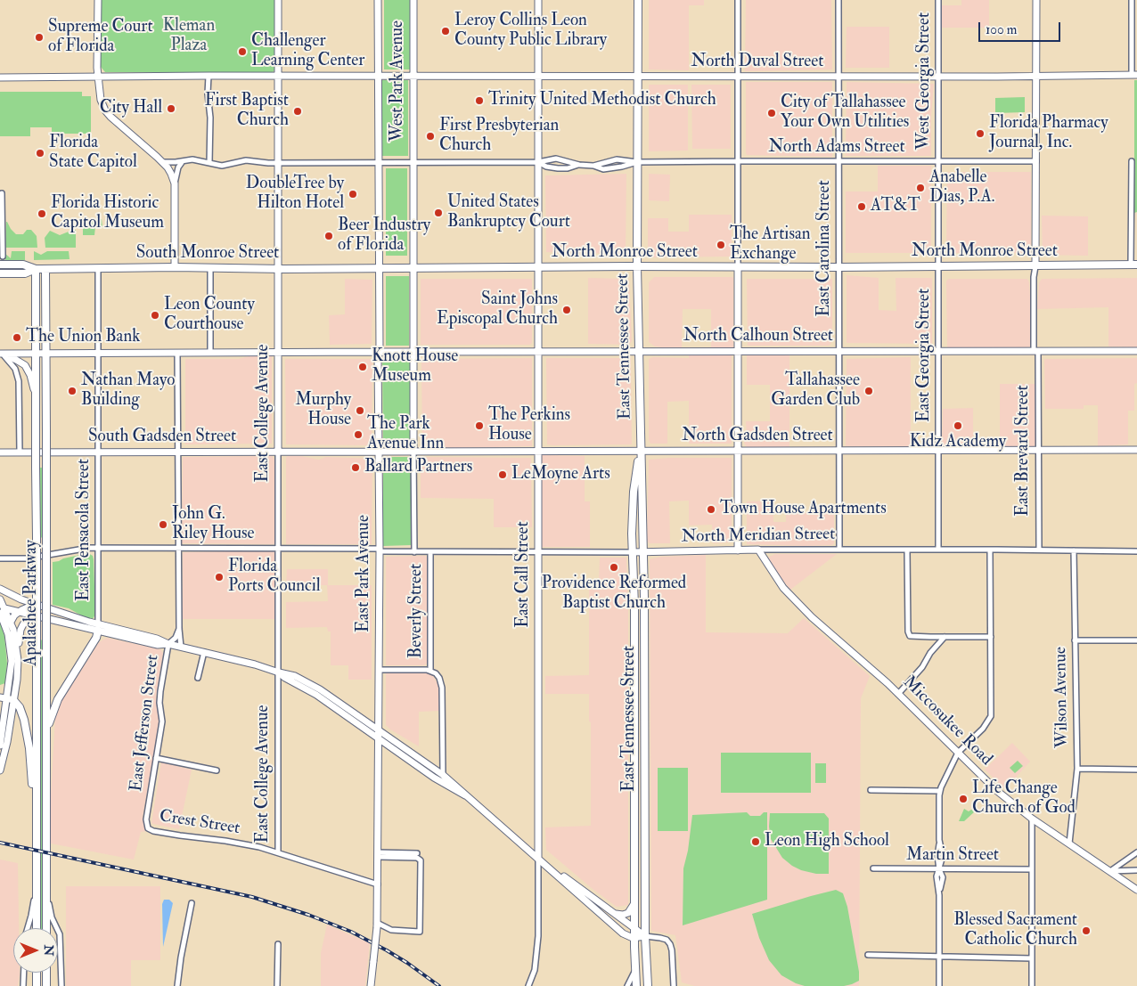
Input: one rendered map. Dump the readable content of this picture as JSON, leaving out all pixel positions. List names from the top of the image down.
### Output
{
  "streets": {
    "main road": [
      "North Monroe Street",
      "South Monroe Street",
      "East Tennessee Street",
      "Apalachee Parkway"
    ],
    "street": [
      "North Duval Street",
      "West Park Avenue",
      "West Georgia Street",
      "North Adams Street",
      "East Carolina Street",
      "North Calhoun Street",
      "East Georgia Street",
      "East College Avenue",
      "North Gadsden Street",
      "South Gadsden Street",
      "East Brevard Street",
      "East Pensacola Street",
      "North Meridian Street",
      "East Park Avenue",
      "East Call Street",
      "Beverly Street",
      "Wilson Avenue",
      "Miccosukee Road",
      "East Jefferson Street",
      "Crest Street",
      "Martin Street"
    ]
  },
  "crossings": [
    ["North Duval Street", "West Park Avenue"],
    ["North Duval Street", "West Georgia Street"],
    ["North Duval Street", "East Carolina Street"],
    ["North Duval Street", "East Tennessee Street"],
    ["North Duval Street", "East College Avenue"],
    ["North Duval Street", "East Brevard Street"],
    ["North Duval Street", "East Call Street"],
    ["West Park Avenue", "North Adams Street"],
    ["West Park Avenue", "East Park Avenue"],
    ["West Georgia Street", "North Adams Street"],
    ["West Georgia Street", "East Georgia Street"],
    ["North Adams Street", "East Carolina Street"],
    ["North Adams Street", "East Tennessee Street"],
    ["North Adams Street", "East Georgia Street"],
    ["North Adams Street", "East College Avenue"],
    ["North Adams Street", "East Brevard Street"],
    ["North Adams Street", "East Park Avenue"],
    ["North Adams Street", "East Call Street"],
    ["East Carolina Street", "North Monroe Street"],
    ["East Carolina Street", "North Calhoun Street"],
    ["East Carolina Street", "North Gadsden Street"],
    ["East Carolina Street", "North Meridian Street"],
    ["North Monroe Street", "South Monroe Street"],
    ["North Monroe Street", "East Tennessee Street"],
    ["North Monroe Street", "East Georgia Street"],
    ["North Monroe Street", "East Brevard Street"],
    ["North Monroe Street", "East Park Avenue"],
    ["North Monroe Street", "East Call Street"],
    ["South Monroe Street", "East College Avenue"],
    ["South Monroe Street", "East Pensacola Street"],
    ["South Monroe Street", "East Park Avenue"],
    ["South Monroe Street", "Apalachee Parkway"],
    ["North Calhoun Street", "East Tennessee Street"],
    ["North Calhoun Street", "East Georgia Street"],
    ["North Calhoun Street", "East College Avenue"],
    ["North Calhoun Street", "East Brevard Street"],
    ["North Calhoun Street", "East Pensacola Street"],
    ["North Calhoun Street", "East Park Avenue"],
    ["North Calhoun Street", "East Call Street"],
    ["North Calhoun Street", "Apalachee Parkway"],
    ["North Calhoun Street", "East Jefferson Street"],
    ["East Tennessee Street", "North Gadsden Street"],
    ["East Tennessee Street", "North Meridian Street"],
    ["East Georgia Street", "North Gadsden Street"],
    ["East Georgia Street", "North Meridian Street"],
    ["East College Avenue", "South Gadsden Street"],
    ["East College Avenue", "North Meridian Street"],
    ["East College Avenue", "Crest Street"],
    ["North Gadsden Street", "South Gadsden Street"],
    ["North Gadsden Street", "East Brevard Street"],
    ["North Gadsden Street", "East Park Avenue"],
    ["North Gadsden Street", "East Call Street"],
    ["South Gadsden Street", "East Pensacola Street"],
    ["South Gadsden Street", "East Park Avenue"],
    ["South Gadsden Street", "East Jefferson Street"],
    ["East Brevard Street", "North Meridian Street"],
    ["East Pensacola Street", "North Meridian Street"],
    ["North Meridian Street", "East Park Avenue"],
    ["North Meridian Street", "East Call Street"],
    ["North Meridian Street", "Beverly Street"],
    ["North Meridian Street", "Wilson Avenue"],
    ["North Meridian Street", "Miccosukee Road"],
    ["North Meridian Street", "East Jefferson Street"],
    ["East Park Avenue", "Crest Street"],
    ["Wilson Avenue", "Miccosukee Road"],
    ["East Jefferson Street", "Crest Street"]
  ],
  "parks": ["Kleman Plaza"],
  "places": [
    "Leroy Collins Leon County Public Library",
    "Supreme Court of Florida",
    "Challenger Learning Center",
    "Trinity United Methodist Church",
    "City Hall",
    "First Baptist Church",
    "City of Tallahassee Your Own Utilities",
    "Florida Pharmacy Journal, Inc.",
    "First Presbyterian Church",
    "Florida State Capitol",
    "Anabelle Dias, P.A.",
    "DoubleTree by Hilton Hotel",
    "AT&T",
    "United States Bankruptcy Court",
    "Florida Historic Capitol Museum",
    "Beer Industry of Florida",
    "The Artisan Exchange",
    "Saint Johns Episcopal Church",
    "Leon County Courthouse",
    "The Union Bank",
    "Knott House Museum",
    "Nathan Mayo Building",
    "Tallahassee Garden Club",
    "Murphy House",
    "The Perkins House",
    "Kidz Academy",
    "The Park Avenue Inn",
    "Ballard Partners",
    "LeMoyne Arts",
    "Town House Apartments",
    "John G. Riley House",
    "Providence Reformed Baptist Church",
    "Florida Ports Council",
    "Life Change Church of God",
    "Leon High School",
    "Blessed Sacrament Catholic Church"
  ],
  "scale_bar": "100 m",
  "north": "right"
}
